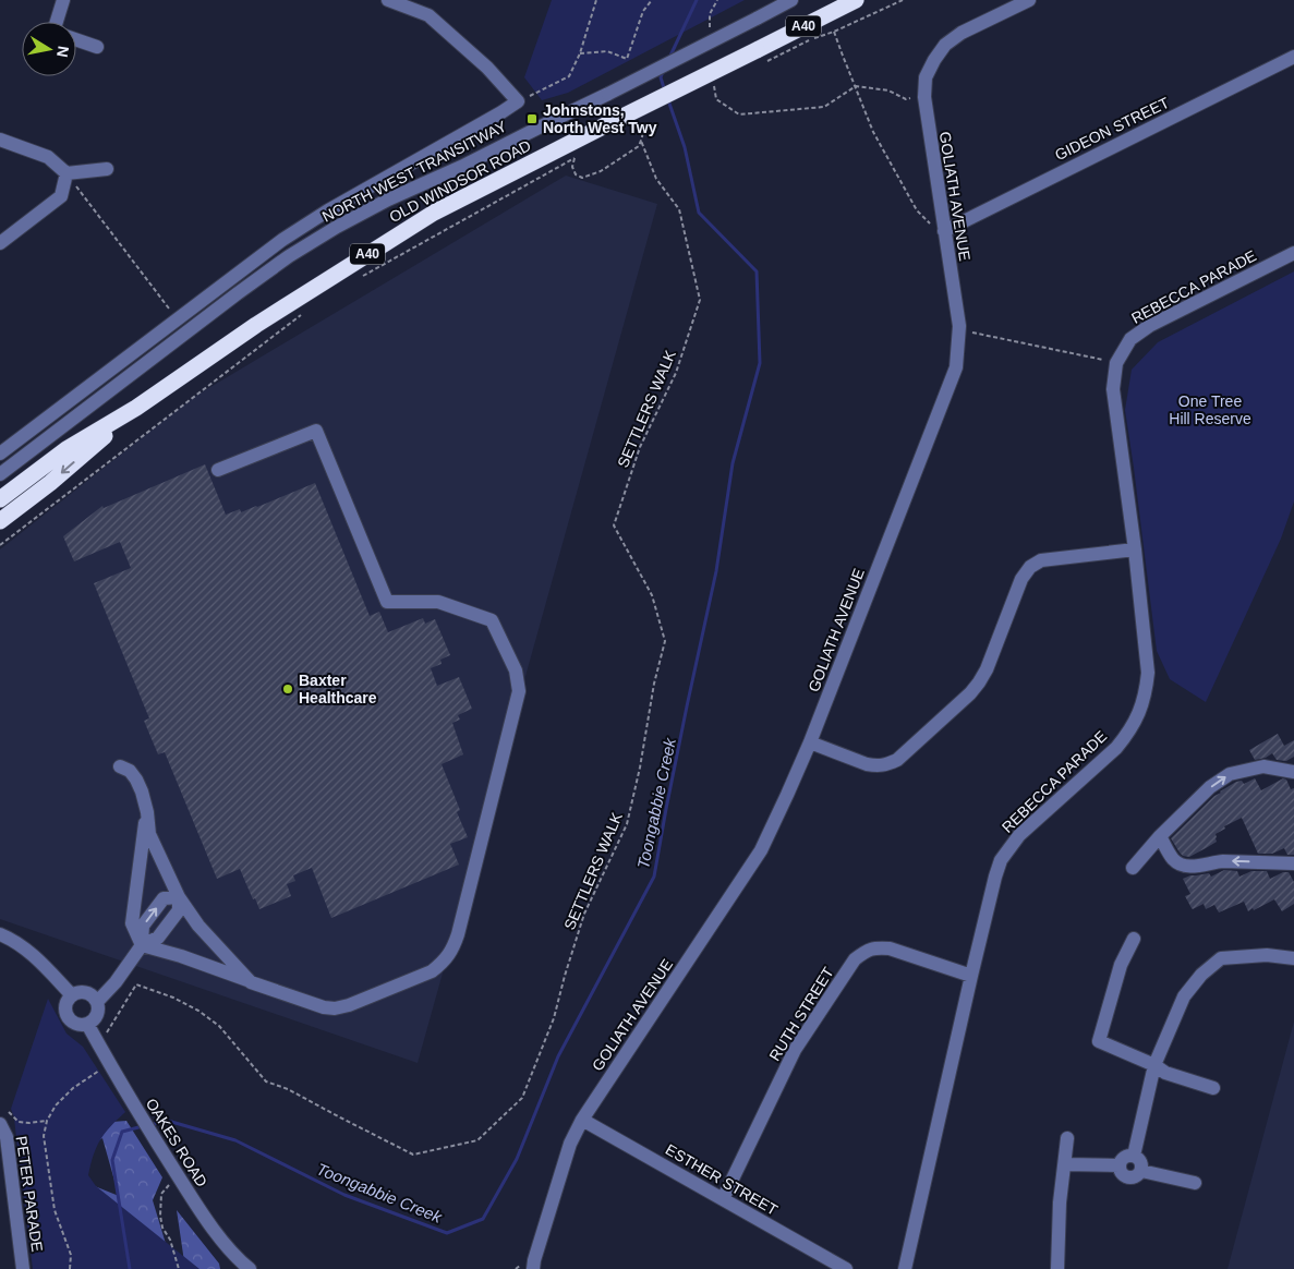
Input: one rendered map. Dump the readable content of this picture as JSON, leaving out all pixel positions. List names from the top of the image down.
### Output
{
  "streets": {
    "highway": ["A40", "OLD WINDSOR ROAD"],
    "street": [
      "GIDEON STREET",
      "NORTH WEST TRANSITWAY",
      "GOLIATH AVENUE",
      "REBECCA PARADE",
      "RUTH STREET",
      "OAKES ROAD",
      "ESTHER STREET",
      "PETER PARADE"
    ],
    "path": ["SETTLERS WALK"]
  },
  "crossings": [
    ["GIDEON STREET", "GOLIATH AVENUE"],
    ["GOLIATH AVENUE", "ESTHER STREET"],
    ["REBECCA PARADE", "RUTH STREET"],
    ["RUTH STREET", "ESTHER STREET"]
  ],
  "water": ["Toongabbie Creek"],
  "parks": ["One Tree Hill Reserve"],
  "places": {
    "transit": ["Johnstons, North West Twy"],
    "other": ["Baxter Healthcare"]
  },
  "north": "right"
}
